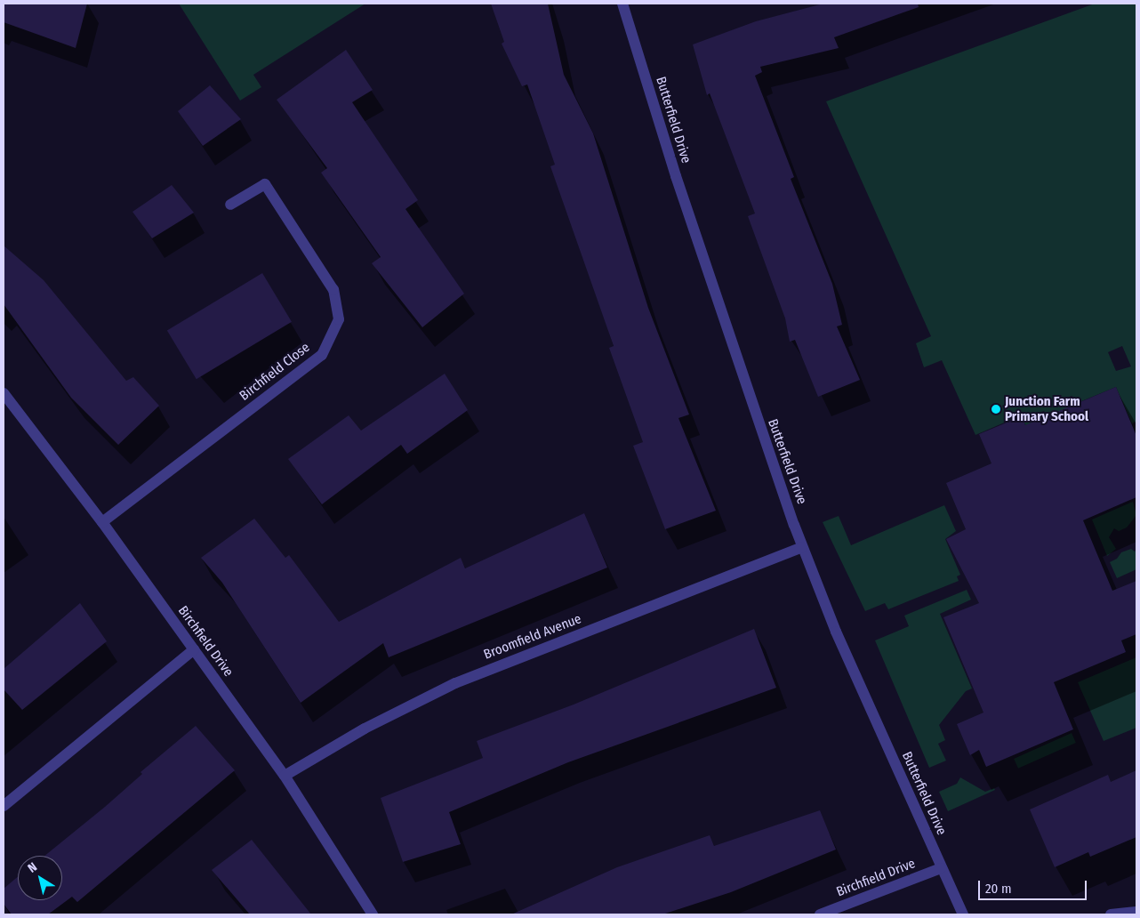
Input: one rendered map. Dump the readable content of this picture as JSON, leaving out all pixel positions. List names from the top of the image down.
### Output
{
  "streets": {
    "street": [
      "Butterfield Drive",
      "Birchfield Close",
      "Broomfield Avenue",
      "Birchfield Drive"
    ]
  },
  "crossings": [
    ["Butterfield Drive", "Broomfield Avenue"],
    ["Butterfield Drive", "Birchfield Drive"],
    ["Birchfield Close", "Birchfield Drive"],
    ["Broomfield Avenue", "Birchfield Drive"]
  ],
  "places": ["Junction Farm Primary School"],
  "scale_bar": "20 m",
  "north": "top left"
}
